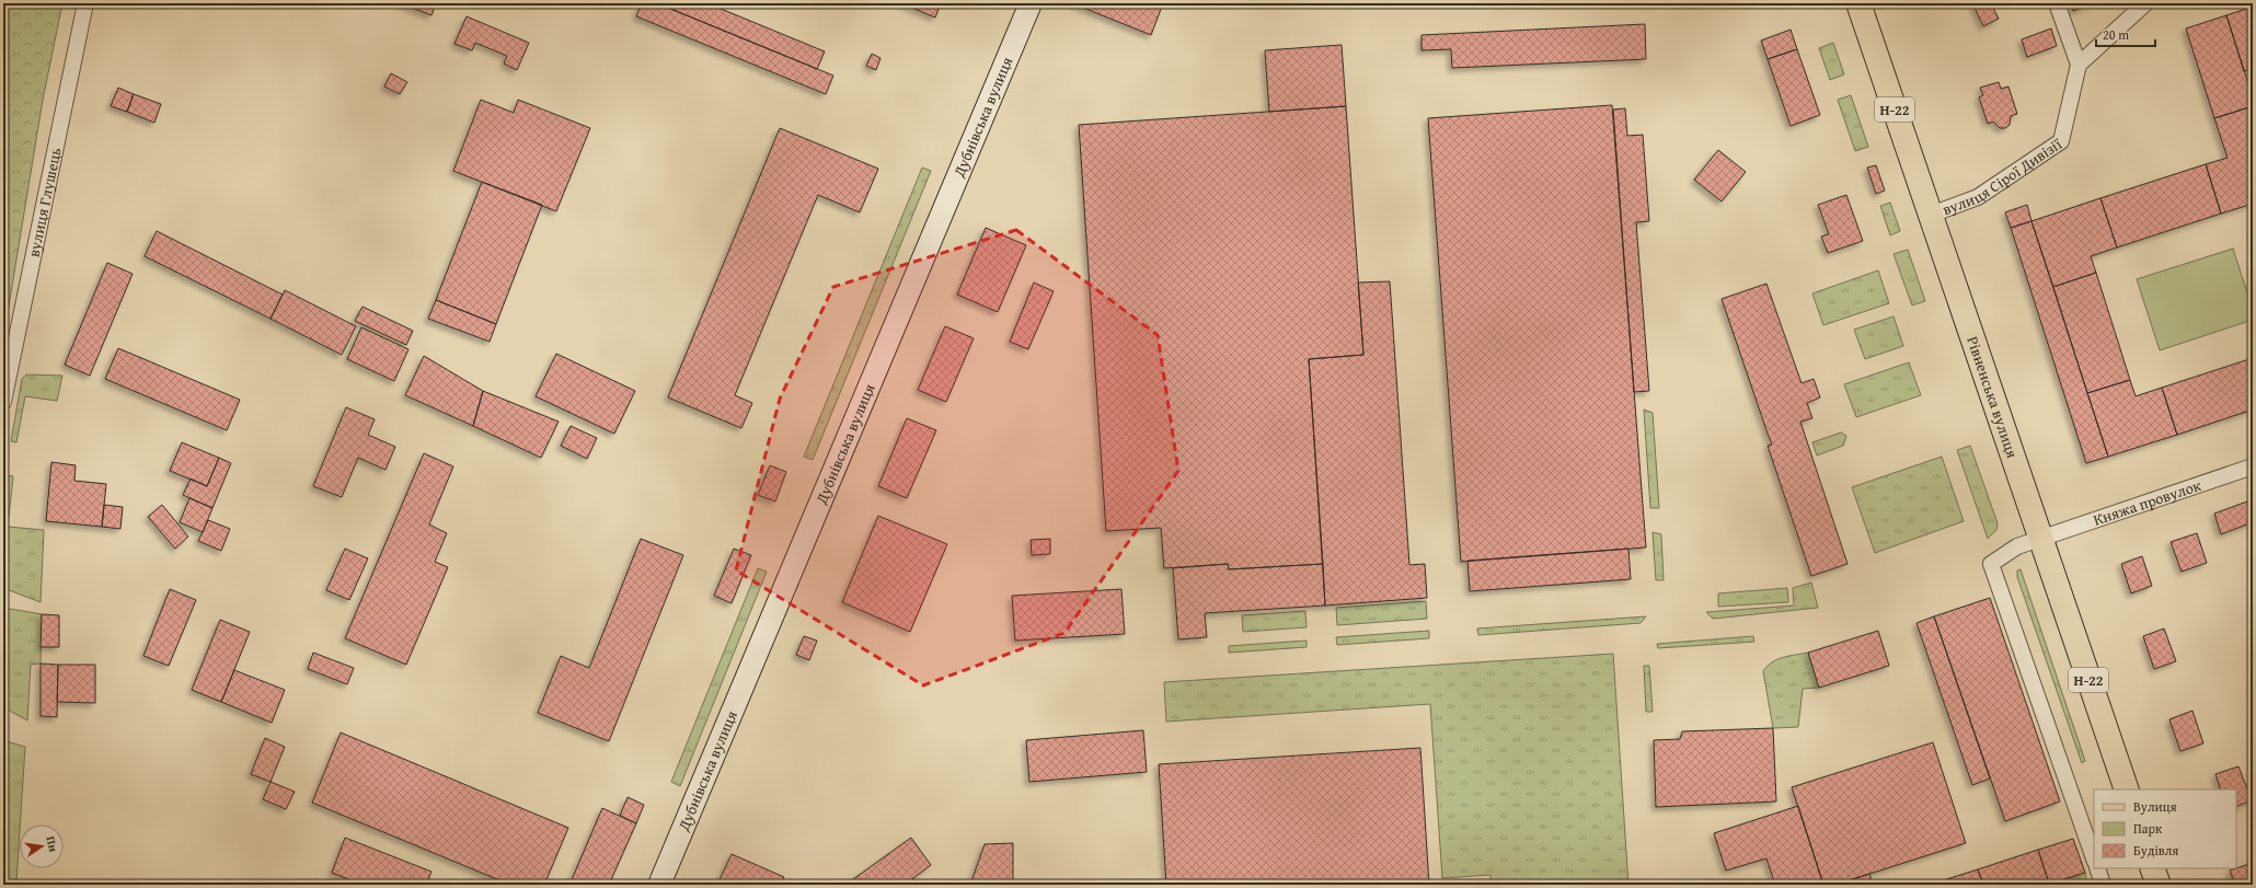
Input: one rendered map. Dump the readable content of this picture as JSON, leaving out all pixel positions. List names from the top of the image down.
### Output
{
  "streets": {
    "main road": ["Н-22", "Дубнівська вулиця", "Рівненська вулиця"],
    "street": ["вулиця Сірої Дивізії", "вулиця Глушець", "Княжа провулок"]
  },
  "crossings": [
    ["вулиця Сірої Дивізії", "Рівненська вулиця"],
    ["Рівненська вулиця", "Княжа провулок"]
  ],
  "legend": ["Вулиця", "Парк", "Будівля"],
  "scale_bar": "20 m",
  "north": "right"
}
